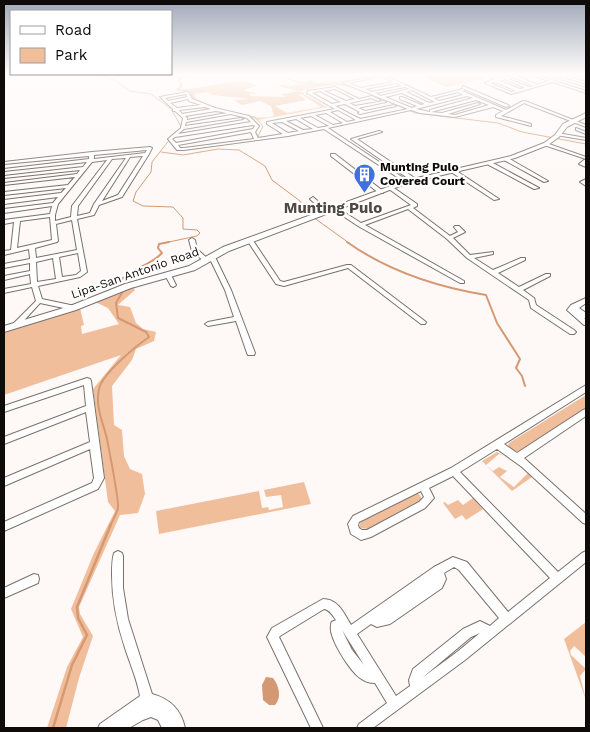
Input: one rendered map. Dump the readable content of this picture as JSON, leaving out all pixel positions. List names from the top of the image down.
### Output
{
  "streets": {
    "main road": ["Lipa-San Antonio Road"]
  },
  "districts": ["Munting Pulo"],
  "places": {
    "building": ["Munting Pulo Covered Court"]
  },
  "legend": ["Road", "Park"]
}
